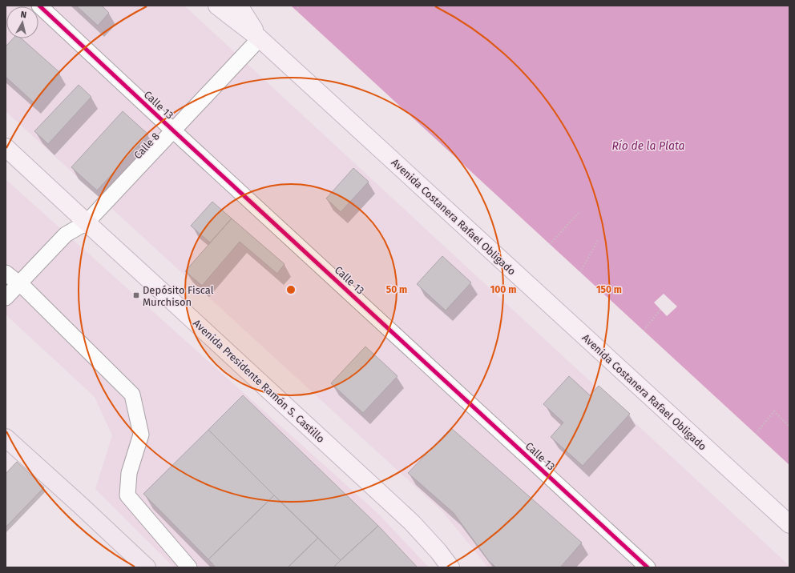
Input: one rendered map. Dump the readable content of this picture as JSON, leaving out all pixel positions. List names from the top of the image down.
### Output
{
  "streets": {
    "main road": ["Avenida Costanera Rafael Obligado", "Avenida Presidente Ramón S. Castillo"],
    "street": ["Calle 13", "Calle 8"]
  },
  "crossings": [
    ["Calle 13", "Calle 8"],
    ["Calle 8", "Avenida Costanera Rafael Obligado"],
    ["Calle 8", "Avenida Presidente Ramón S. Castillo"]
  ],
  "water": ["Río de la Plata"],
  "places": {
    "transit": ["Depósito Fiscal Murchison"]
  },
  "north": "top",
  "rings": ["50 m", "100 m", "150 m"]
}
